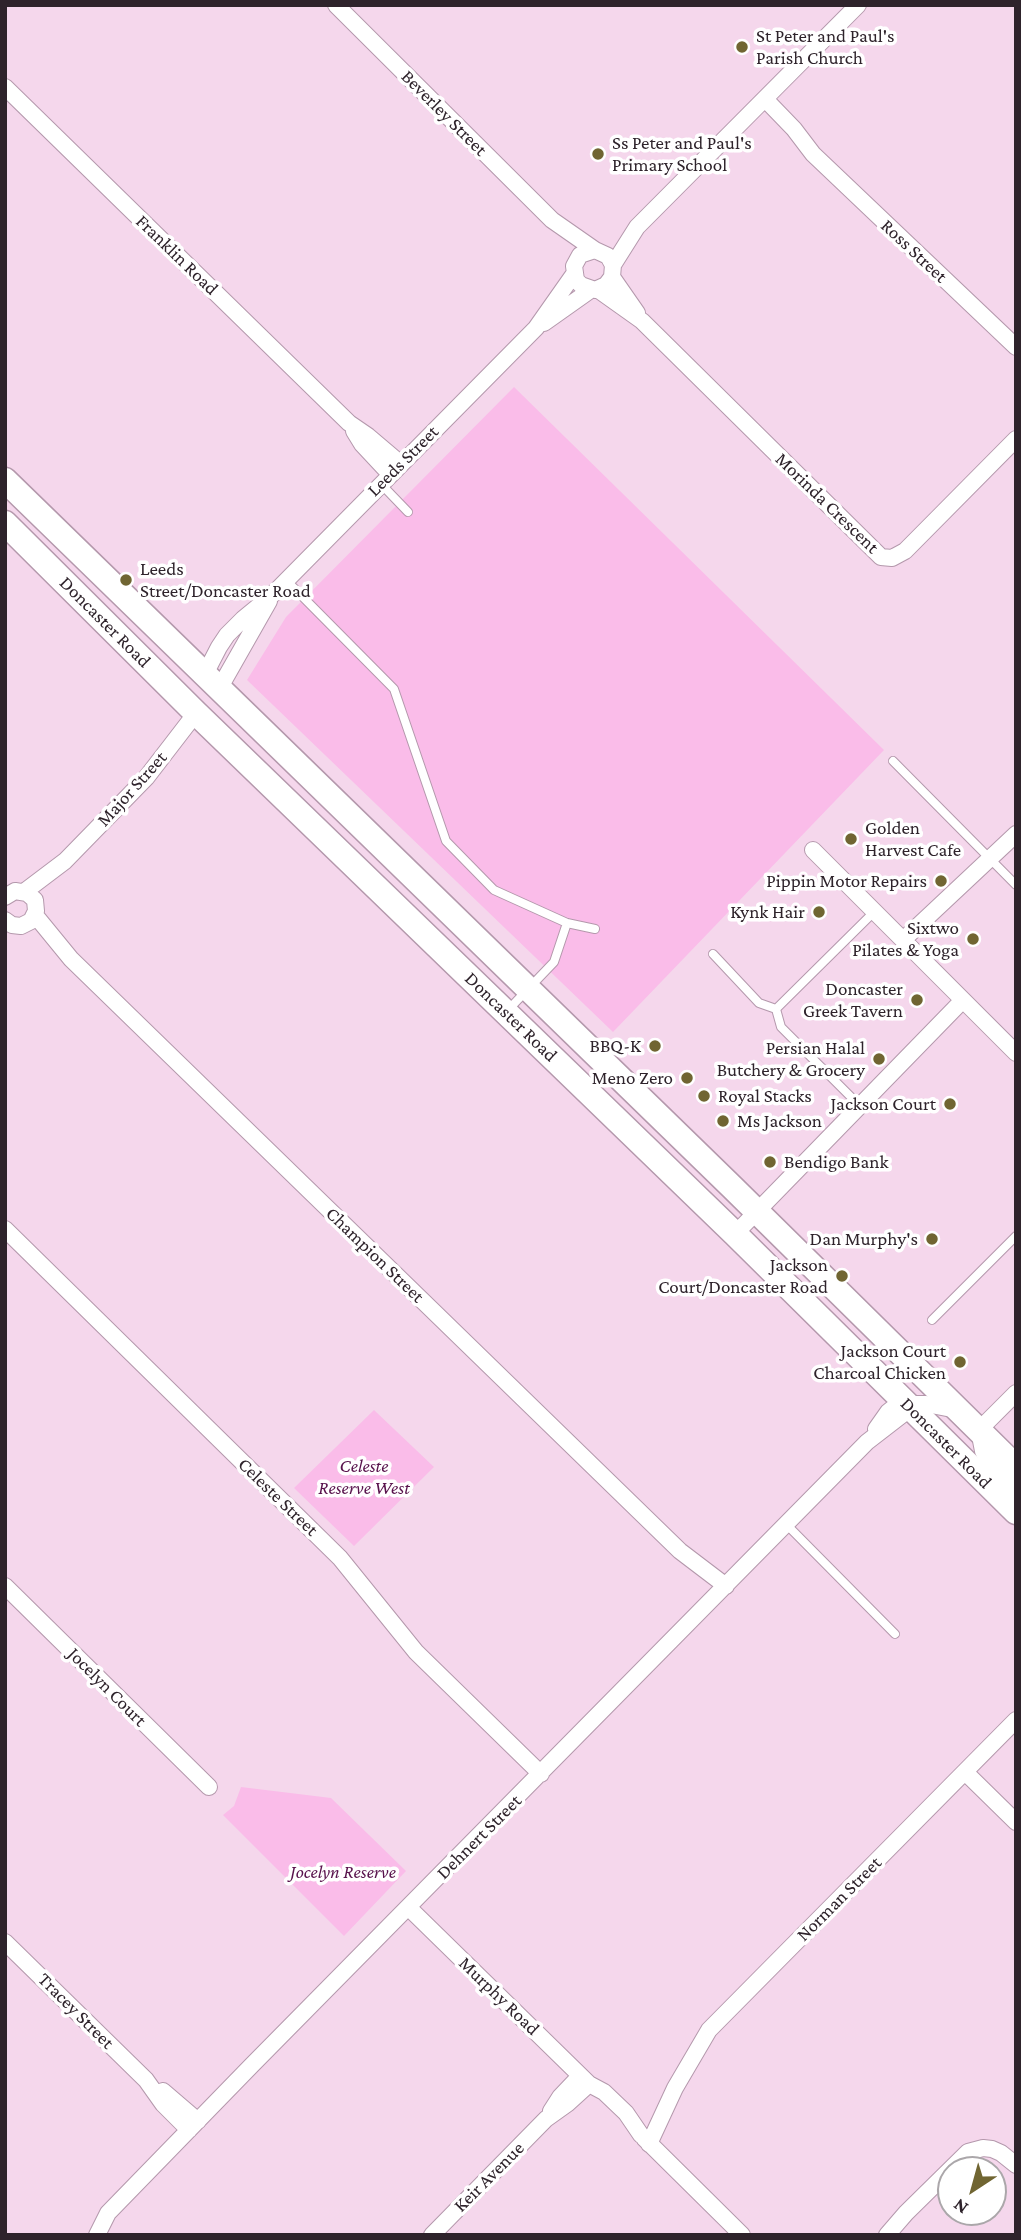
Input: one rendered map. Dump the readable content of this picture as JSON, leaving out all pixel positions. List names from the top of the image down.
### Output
{
  "streets": {
    "main road": ["Doncaster Road"],
    "street": [
      "Beverley Street",
      "Ross Street",
      "Franklin Road",
      "Leeds Street",
      "Morinda Crescent",
      "Major Street",
      "Champion Street",
      "Celeste Street",
      "Jocelyn Court",
      "Dehnert Street",
      "Norman Street",
      "Murphy Road",
      "Tracey Street",
      "Keir Avenue"
    ]
  },
  "crossings": [
    ["Beverley Street", "Leeds Street"],
    ["Beverley Street", "Morinda Crescent"],
    ["Franklin Road", "Leeds Street"],
    ["Leeds Street", "Morinda Crescent"],
    ["Leeds Street", "Doncaster Road"],
    ["Doncaster Road", "Major Street"],
    ["Doncaster Road", "Dehnert Street"],
    ["Major Street", "Champion Street"],
    ["Champion Street", "Dehnert Street"],
    ["Celeste Street", "Dehnert Street"],
    ["Dehnert Street", "Murphy Road"],
    ["Dehnert Street", "Tracey Street"],
    ["Norman Street", "Murphy Road"],
    ["Murphy Road", "Keir Avenue"]
  ],
  "parks": ["Celeste Reserve West", "Jocelyn Reserve"],
  "places": [
    "St Peter and Paul's Parish Church",
    "Ss Peter and Paul's Primary School",
    "Leeds Street/Doncaster Road",
    "Golden Harvest Cafe",
    "Pippin Motor Repairs",
    "Kynk Hair",
    "Sixtwo Pilates & Yoga",
    "Doncaster Greek Tavern",
    "BBQ-K",
    "Persian Halal Butchery & Grocery",
    "Meno Zero",
    "Royal Stacks",
    "Jackson Court",
    "Ms Jackson",
    "Bendigo Bank",
    "Dan Murphy's",
    "Jackson Court/Doncaster Road",
    "Jackson Court Charcoal Chicken"
  ],
  "north": "bottom left"
}
